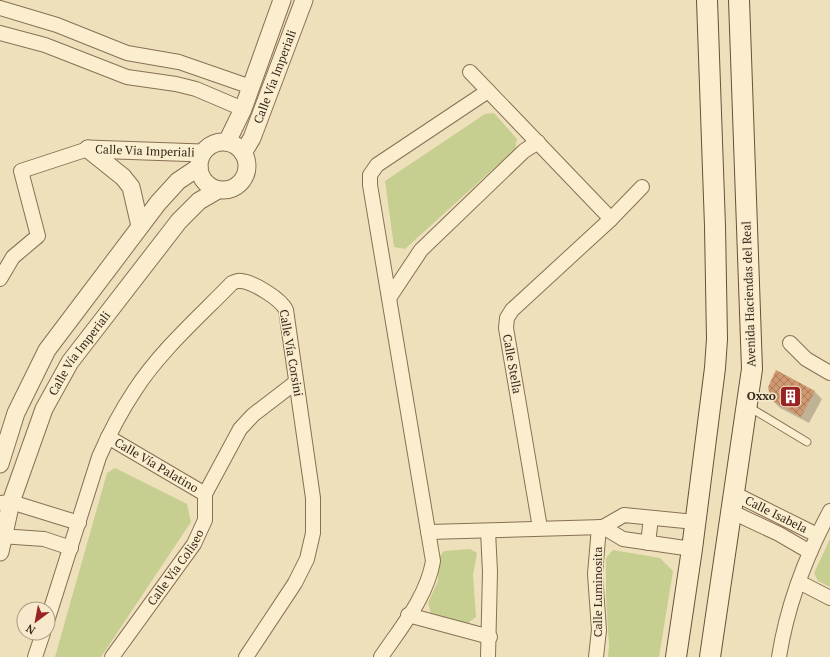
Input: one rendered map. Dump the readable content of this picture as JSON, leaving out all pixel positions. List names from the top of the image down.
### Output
{
  "streets": {
    "main road": ["Avenida Haciendas del Real"],
    "street": [
      "Calle Vía Imperiali",
      "Calle Via Imperiali",
      "Calle Vía Corsini",
      "Calle Stella",
      "Calle Vía Palatino",
      "Calle Isabela",
      "Calle Vía Coliseo",
      "Calle Luminosita"
    ]
  },
  "crossings": [
    ["Calle Vía Imperiali", "Calle Via Imperiali"],
    ["Avenida Haciendas del Real", "Calle Isabela"],
    ["Calle Vía Corsini", "Calle Vía Palatino"],
    ["Calle Vía Corsini", "Calle Vía Coliseo"],
    ["Calle Vía Palatino", "Calle Vía Coliseo"]
  ],
  "places": {
    "building": ["Oxxo"]
  },
  "north": "bottom left"
}
